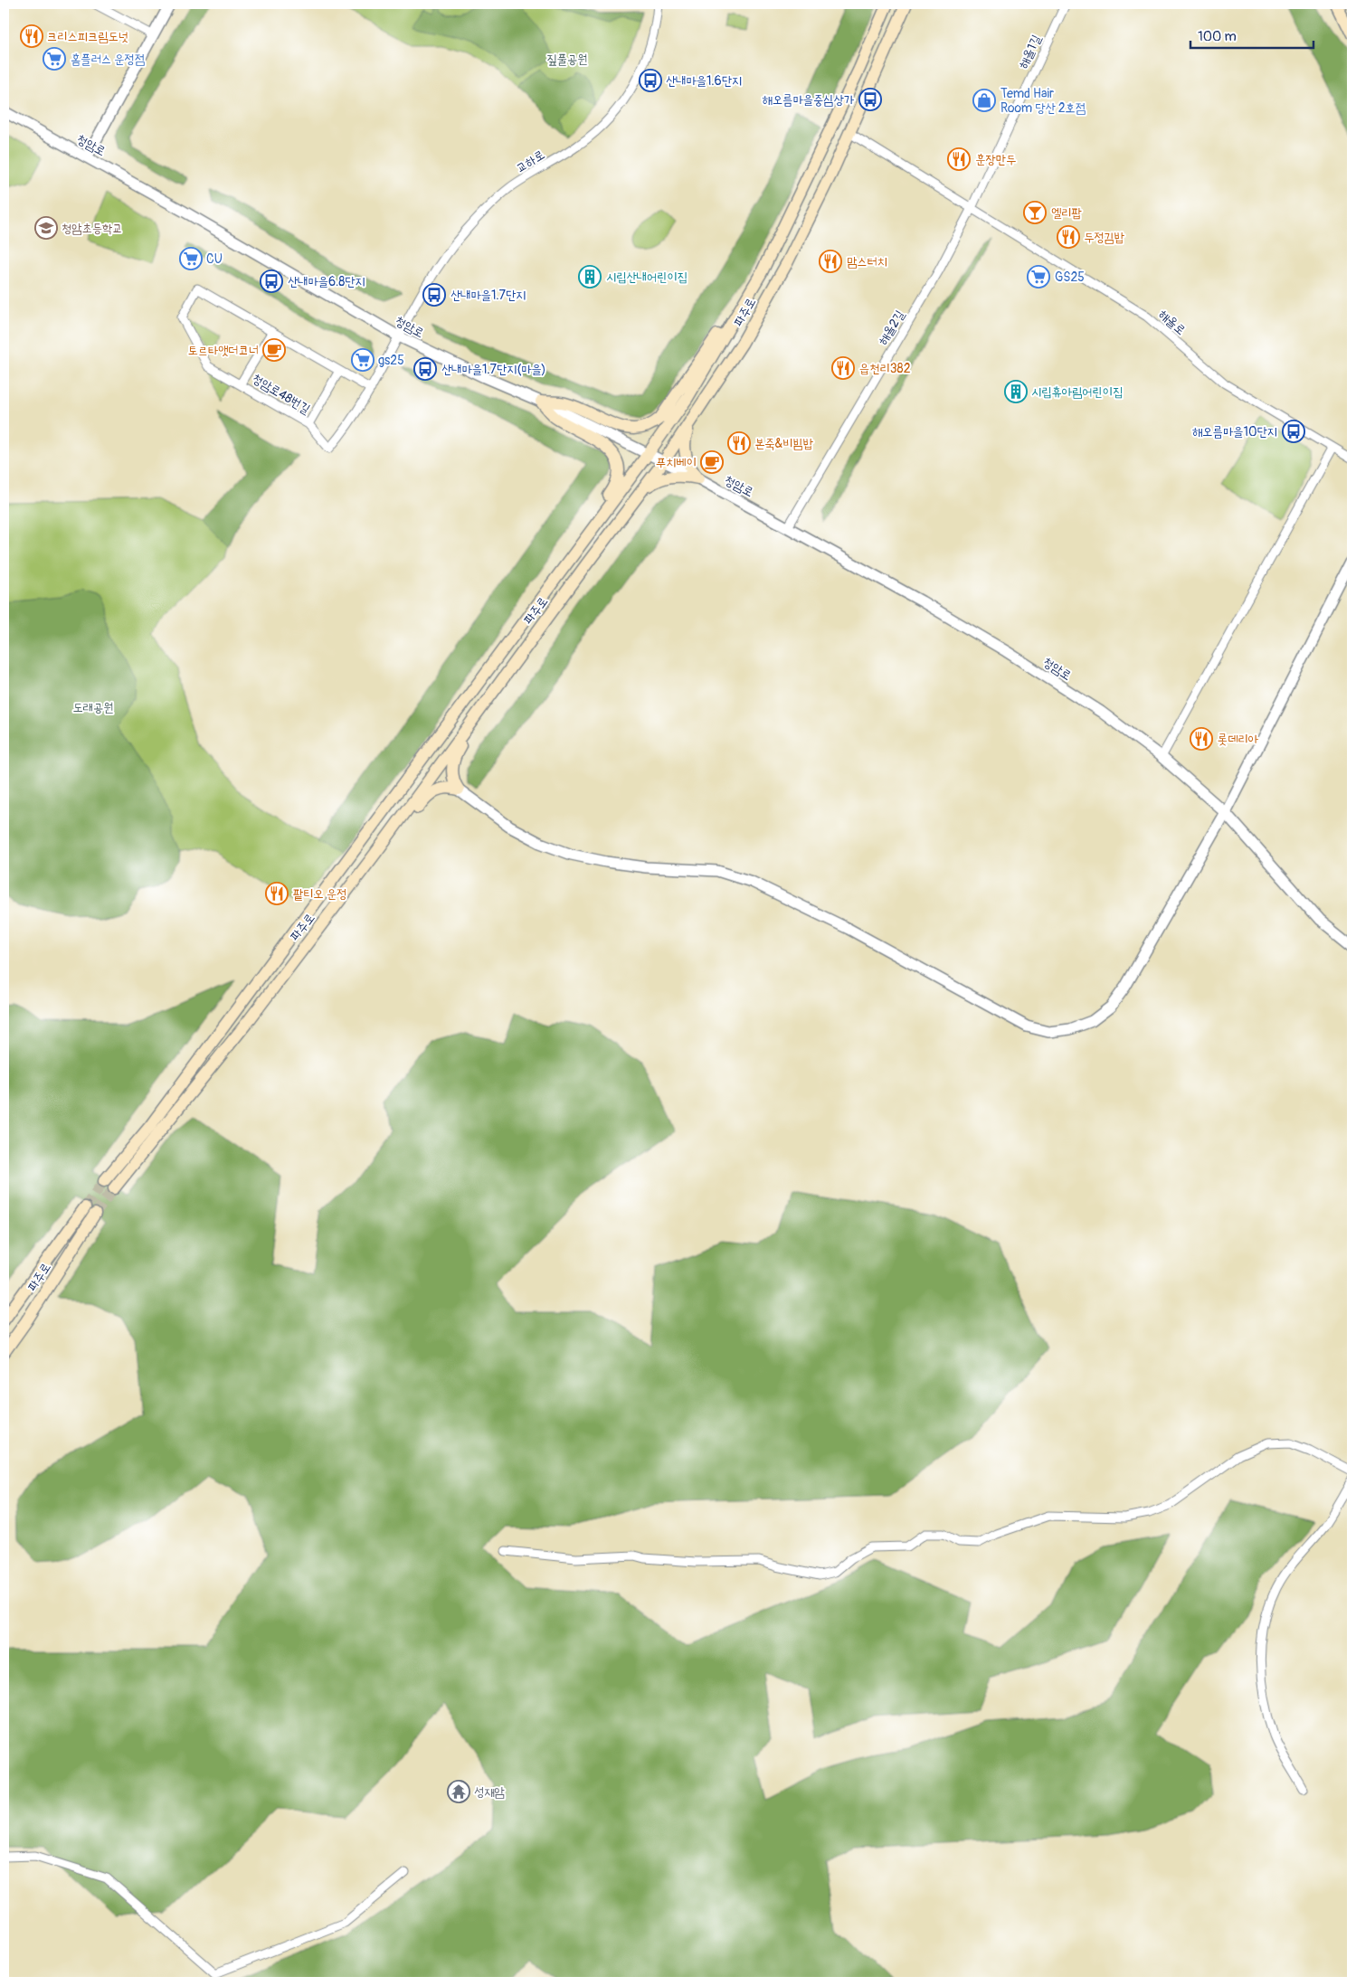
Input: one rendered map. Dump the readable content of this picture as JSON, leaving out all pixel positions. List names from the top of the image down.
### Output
{
  "streets": {
    "main road": ["파주로"],
    "street": [
      "해올1길",
      "청암로",
      "교하로",
      "해올로",
      "해올2길",
      "청암로48번길"
    ]
  },
  "crossings": [
    ["해올1길", "해올로"],
    ["해올1길", "해올2길"],
    ["청암로", "교하로"],
    ["청암로", "파주로"],
    ["청암로", "해올2길"],
    ["청암로", "청암로48번길"],
    ["교하로", "청암로48번길"],
    ["파주로", "해올로"],
    ["해올로", "해올2길"]
  ],
  "parks": ["짚풀공원", "도래공원"],
  "places": {
    "restaurant": [
      "크리스피크림도넛",
      "훈장만두",
      "두정김밥",
      "맘스터치",
      "읍천리382",
      "본죽&비빔밥",
      "롯데리아",
      "팥티오 운정"
    ],
    "supermarket": [
      "홈플러스 운정점",
      "CU",
      "GS25",
      "gs25"
    ],
    "bus stop": [
      "산내마을1.6단지",
      "해오름마을중심상가",
      "산내마을6.8단지",
      "산내마을1.7단지",
      "산내마을1.7단지(마을)",
      "해오름마을10단지"
    ],
    "shop": ["Temd Hair Room 당산 2호점"],
    "bar": ["엘리팝"],
    "school or university": ["청암초등학교"],
    "building": ["시립산내어린이집", "시립휴아림어린이집"],
    "cafe": ["토르타앳더코너", "푸치베이"],
    "temple": ["성재암"]
  },
  "scale_bar": "100 m"
}
